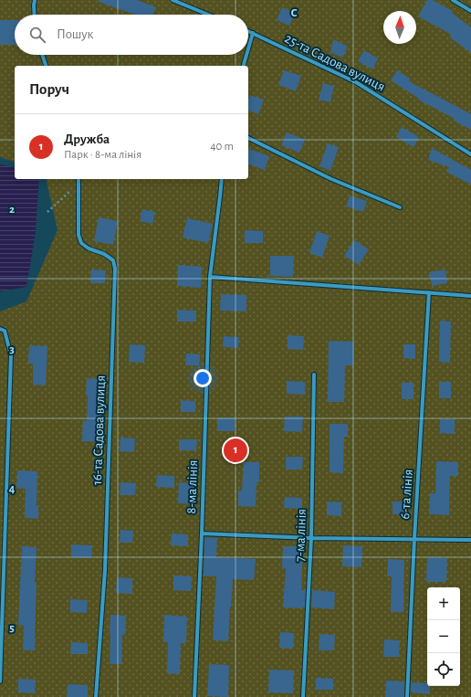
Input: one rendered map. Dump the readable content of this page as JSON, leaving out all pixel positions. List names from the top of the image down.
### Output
{
  "streets": {
    "street": [
      "25-та Садова вулиця",
      "16-та Садова вулиця",
      "8-ма лінія",
      "6-та лінія",
      "7-ма лінія"
    ]
  },
  "north": "top",
  "page": {
    "search": "Пошук",
    "heading": "Поруч",
    "list": [
      {
        "mark": "1",
        "name": "Дружба",
        "note": "Парк · 8-ма лінія",
        "value": "40 m"
      }
    ],
    "pins": "1",
    "map_buttons": ["+", "−"]
  },
  "grid": {
    "columns": ["C"],
    "rows": [
      "2",
      "3",
      "4",
      "5"
    ]
  }
}
